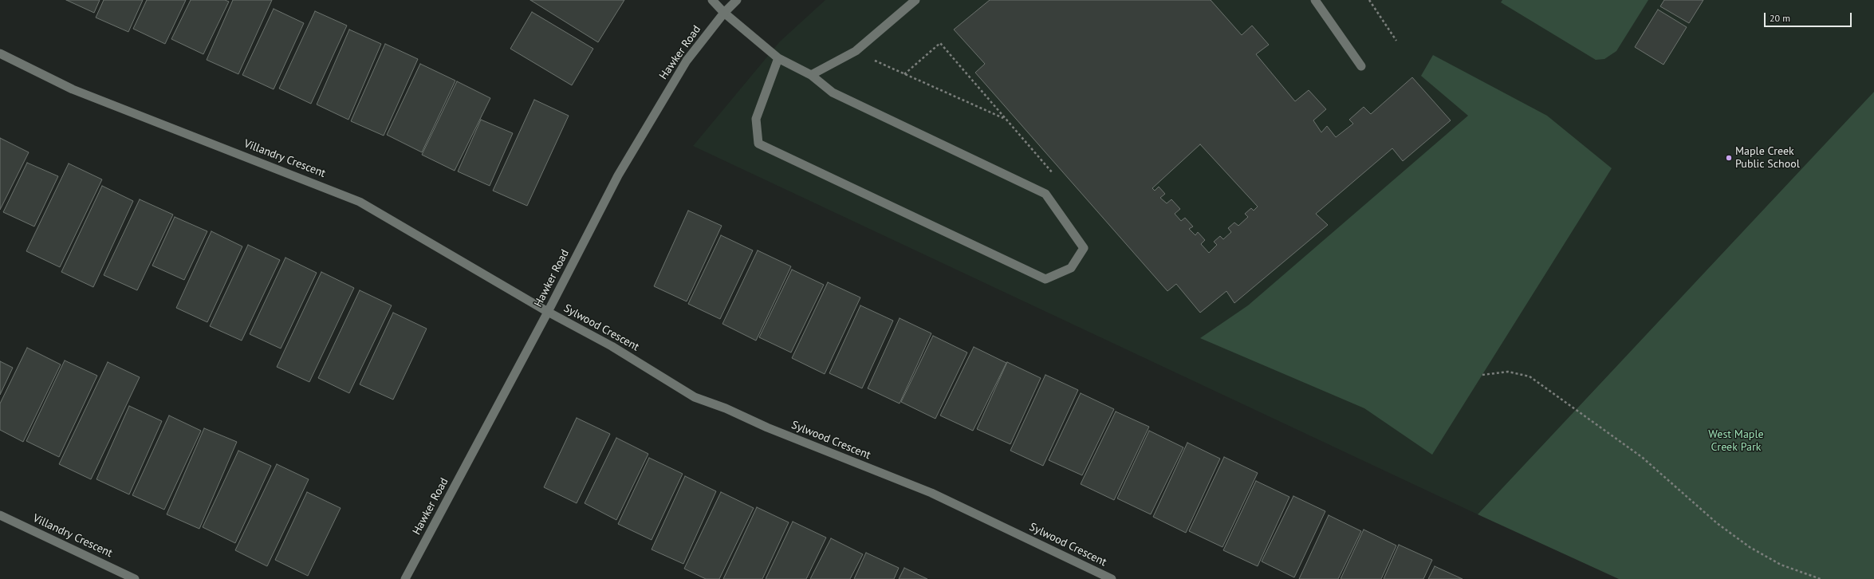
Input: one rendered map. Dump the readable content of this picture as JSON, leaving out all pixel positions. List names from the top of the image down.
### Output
{
  "streets": {
    "street": ["Hawker Road", "Villandry Crescent", "Sylwood Crescent"]
  },
  "crossings": [
    ["Hawker Road", "Villandry Crescent"],
    ["Hawker Road", "Sylwood Crescent"],
    ["Villandry Crescent", "Sylwood Crescent"]
  ],
  "parks": ["West Maple Creek Park"],
  "places": ["Maple Creek Public School"],
  "scale_bar": "20 m"
}
